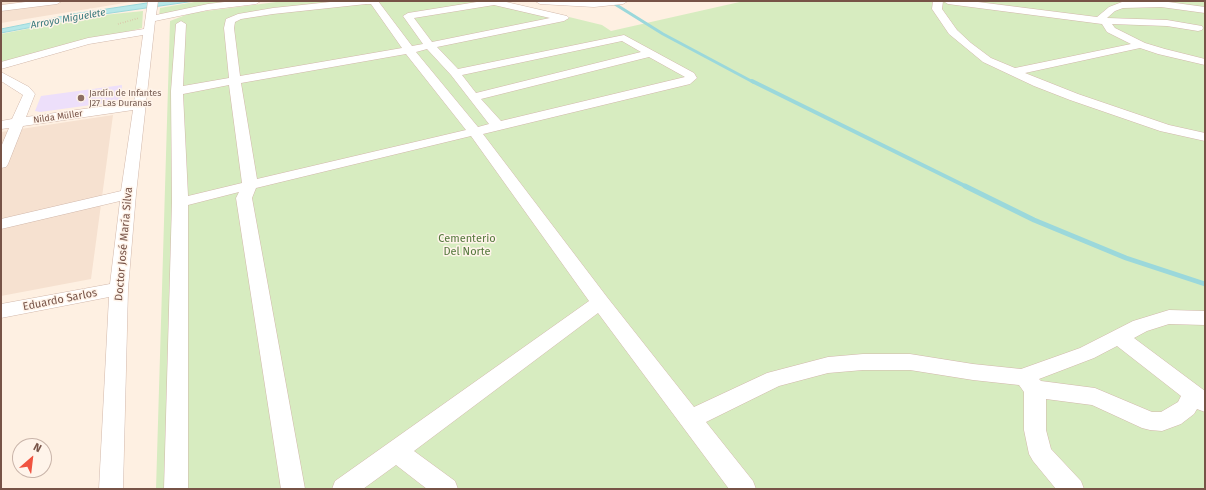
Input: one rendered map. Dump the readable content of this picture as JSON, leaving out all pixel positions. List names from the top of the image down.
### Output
{
  "streets": {
    "street": ["Nilda Müller", "Doctor José María Silva", "Eduardo Sarlos"]
  },
  "crossings": [
    ["Nilda Müller", "Doctor José María Silva"],
    ["Doctor José María Silva", "Eduardo Sarlos"]
  ],
  "water": ["Arroyo Miguelete"],
  "parks": ["Cementerio Del Norte"],
  "places": ["Jardín de Infantes J27 Las Duranas"],
  "north": "top right"
}
